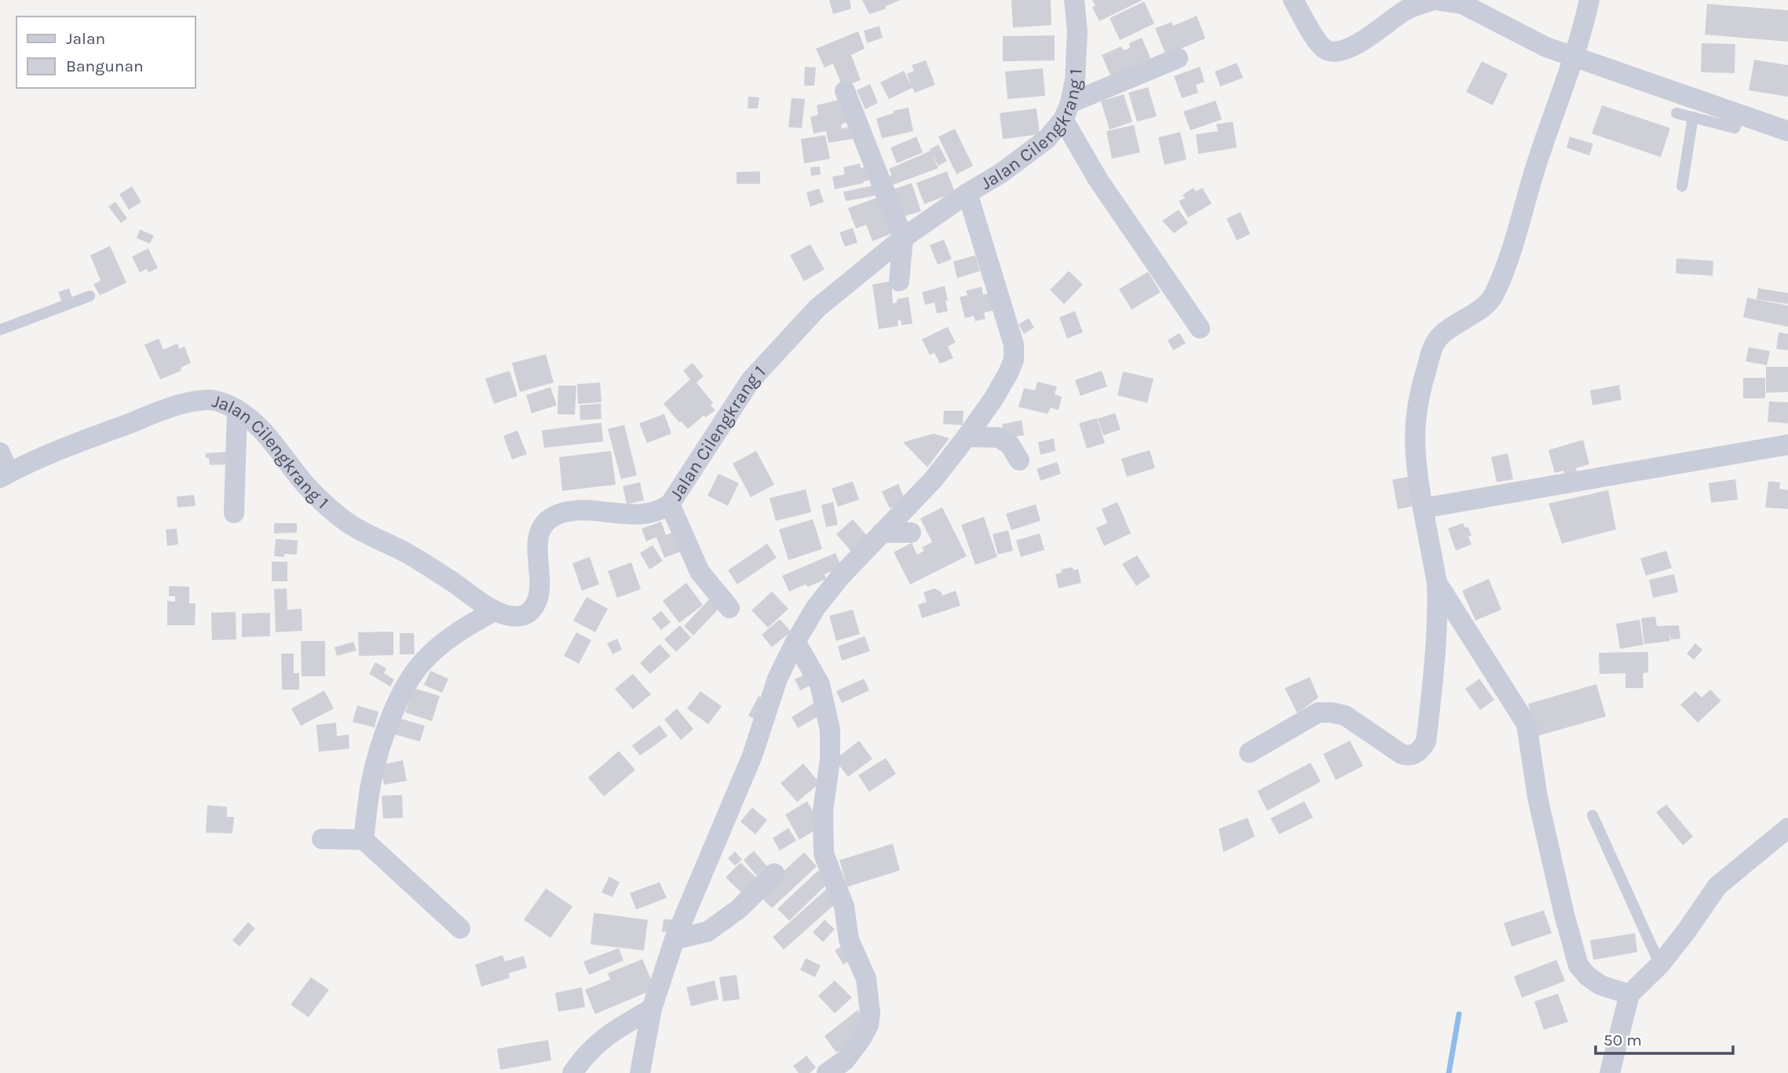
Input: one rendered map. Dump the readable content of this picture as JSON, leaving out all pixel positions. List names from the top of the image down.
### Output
{
  "streets": {
    "street": ["Jalan Cilengkrang 1"]
  },
  "legend": ["Jalan", "Bangunan"],
  "scale_bar": "50 m"
}
